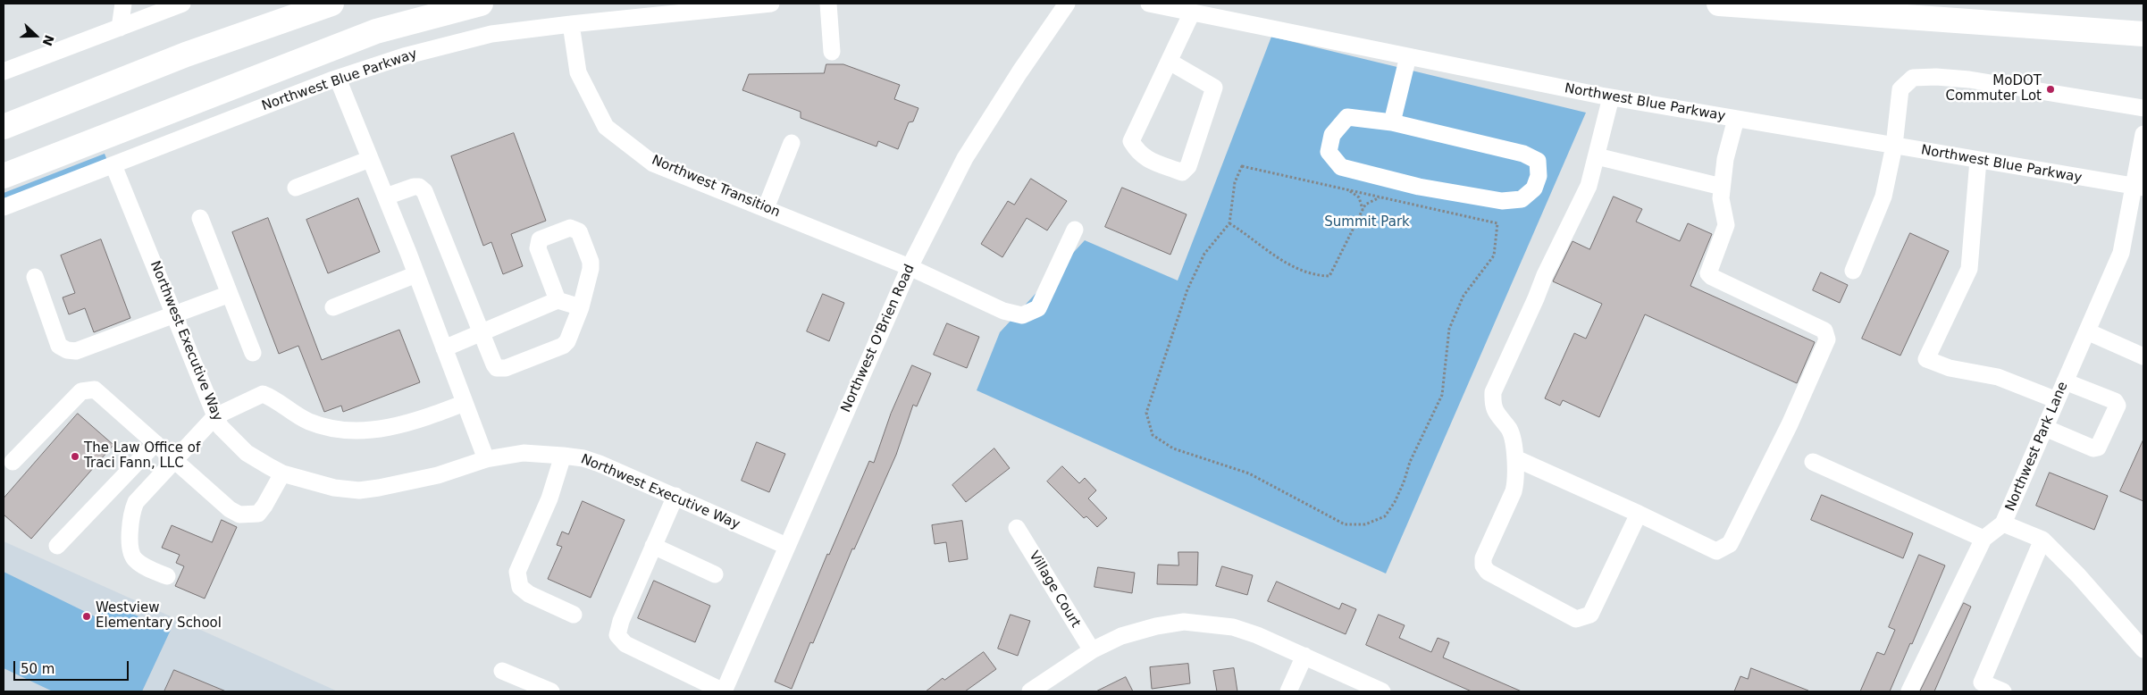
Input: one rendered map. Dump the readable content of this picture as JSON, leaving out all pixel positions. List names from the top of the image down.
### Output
{
  "streets": {
    "street": [
      "Northwest Blue Parkway",
      "Northwest Transition",
      "Northwest O'Brien Road",
      "Northwest Executive Way",
      "Northwest Park Lane",
      "Village Court"
    ]
  },
  "crossings": [
    ["Northwest Blue Parkway", "Northwest Transition"],
    ["Northwest Blue Parkway", "Northwest Executive Way"],
    ["Northwest Blue Parkway", "Northwest Park Lane"],
    ["Northwest Transition", "Northwest O'Brien Road"],
    ["Northwest O'Brien Road", "Northwest Executive Way"]
  ],
  "parks": ["Summit Park"],
  "places": ["MoDOT Commuter Lot", "The Law Office of Traci Fann, LLC", "Westview Elementary School"],
  "scale_bar": "50 m",
  "north": "right"
}
